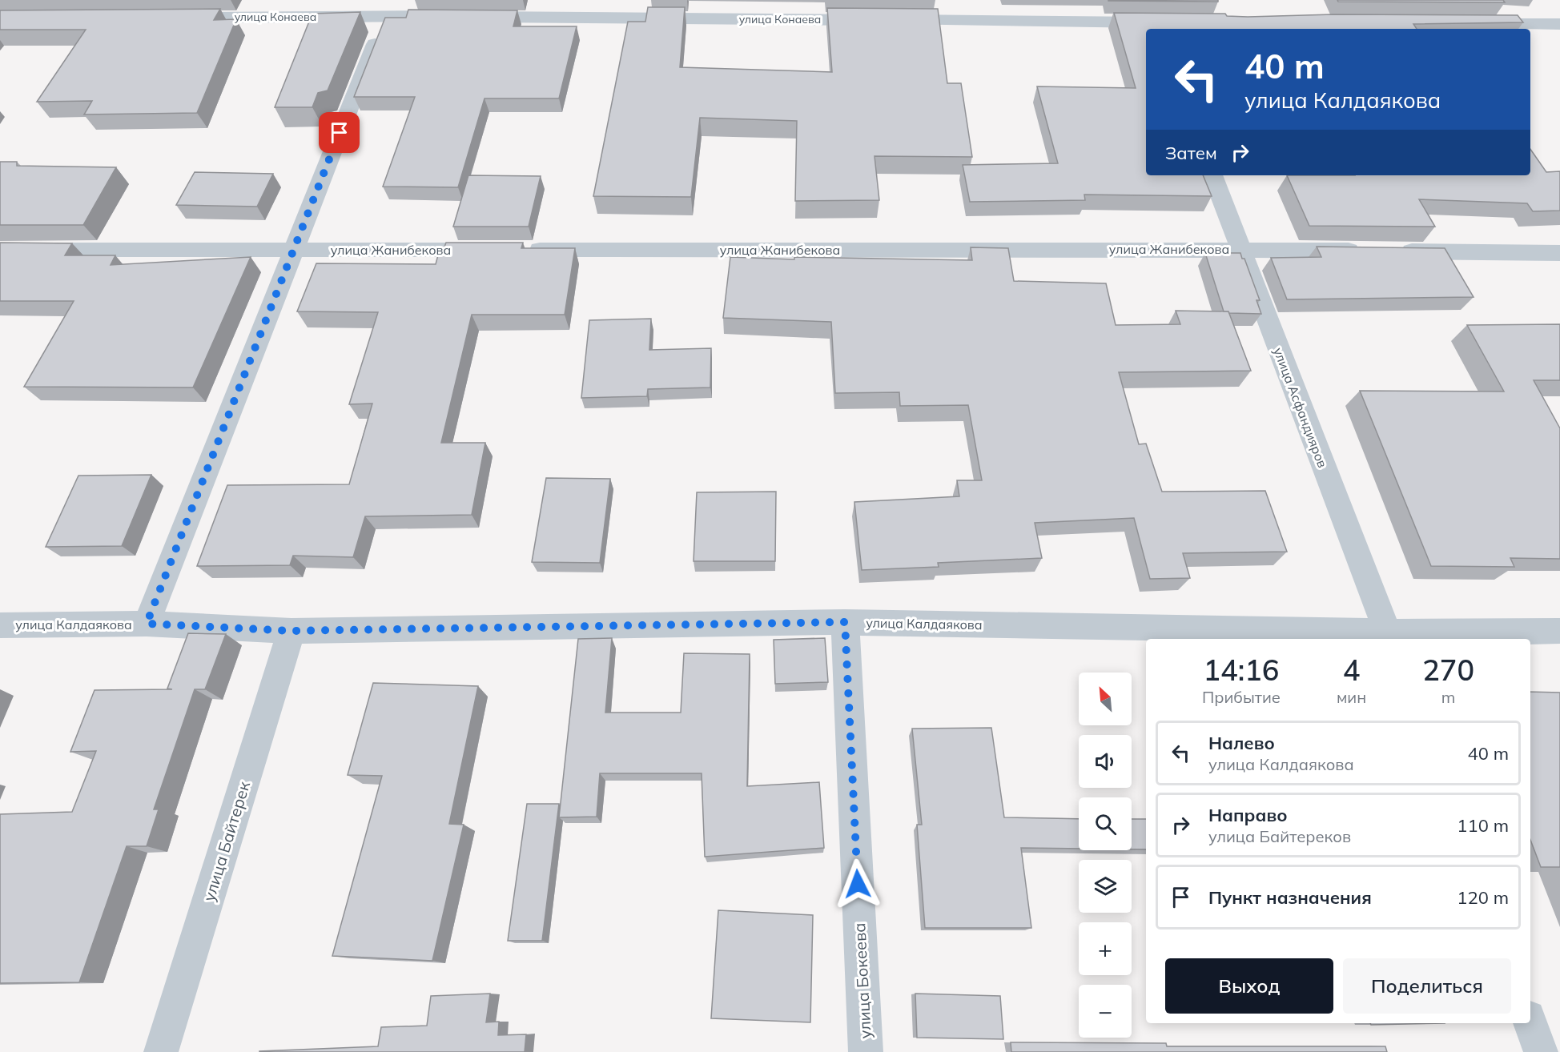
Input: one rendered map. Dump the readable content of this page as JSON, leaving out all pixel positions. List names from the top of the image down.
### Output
{
  "streets": {
    "street": [
      "улица Конаева",
      "улица Жанибекова",
      "улица Асфандияров",
      "улица Калдаякова",
      "улица Байтерек",
      "улица Бокеева"
    ]
  },
  "crossings": [
    ["улица Жанибекова", "улица Асфандияров"],
    ["улица Асфандияров", "улица Калдаякова"],
    ["улица Калдаякова", "улица Байтерек"],
    ["улица Калдаякова", "улица Бокеева"]
  ],
  "north": "top left",
  "page": {
    "turn": ["40 m", "улица Калдаякова"],
    "then": "Затем",
    "eta": [
      "14:16",
      "Прибытие",
      "4",
      "мин",
      "270",
      "m"
    ],
    "map_buttons": ["+", "−"],
    "list": [
      {
        "name": "Налево",
        "note": "улица Калдаякова",
        "value": "40 m"
      },
      {
        "name": "Направо",
        "note": "улица Байтереков",
        "value": "110 m"
      },
      {
        "name": "Пункт назначения",
        "value": "120 m"
      }
    ],
    "buttons": ["Выход", "Поделиться"]
  }
}
